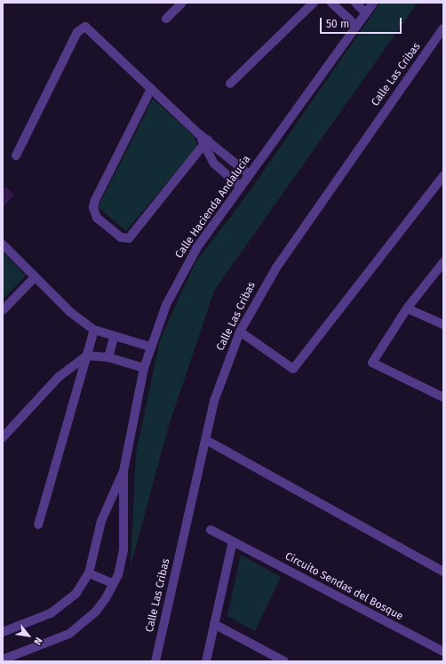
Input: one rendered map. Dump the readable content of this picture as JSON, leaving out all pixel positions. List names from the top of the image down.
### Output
{
  "streets": {
    "street": ["Calle Las Cribas", "Calle Hacienda Andalucía", "Circuito Sendas del Bosque"]
  },
  "scale_bar": "50 m",
  "north": "bottom right"
}
